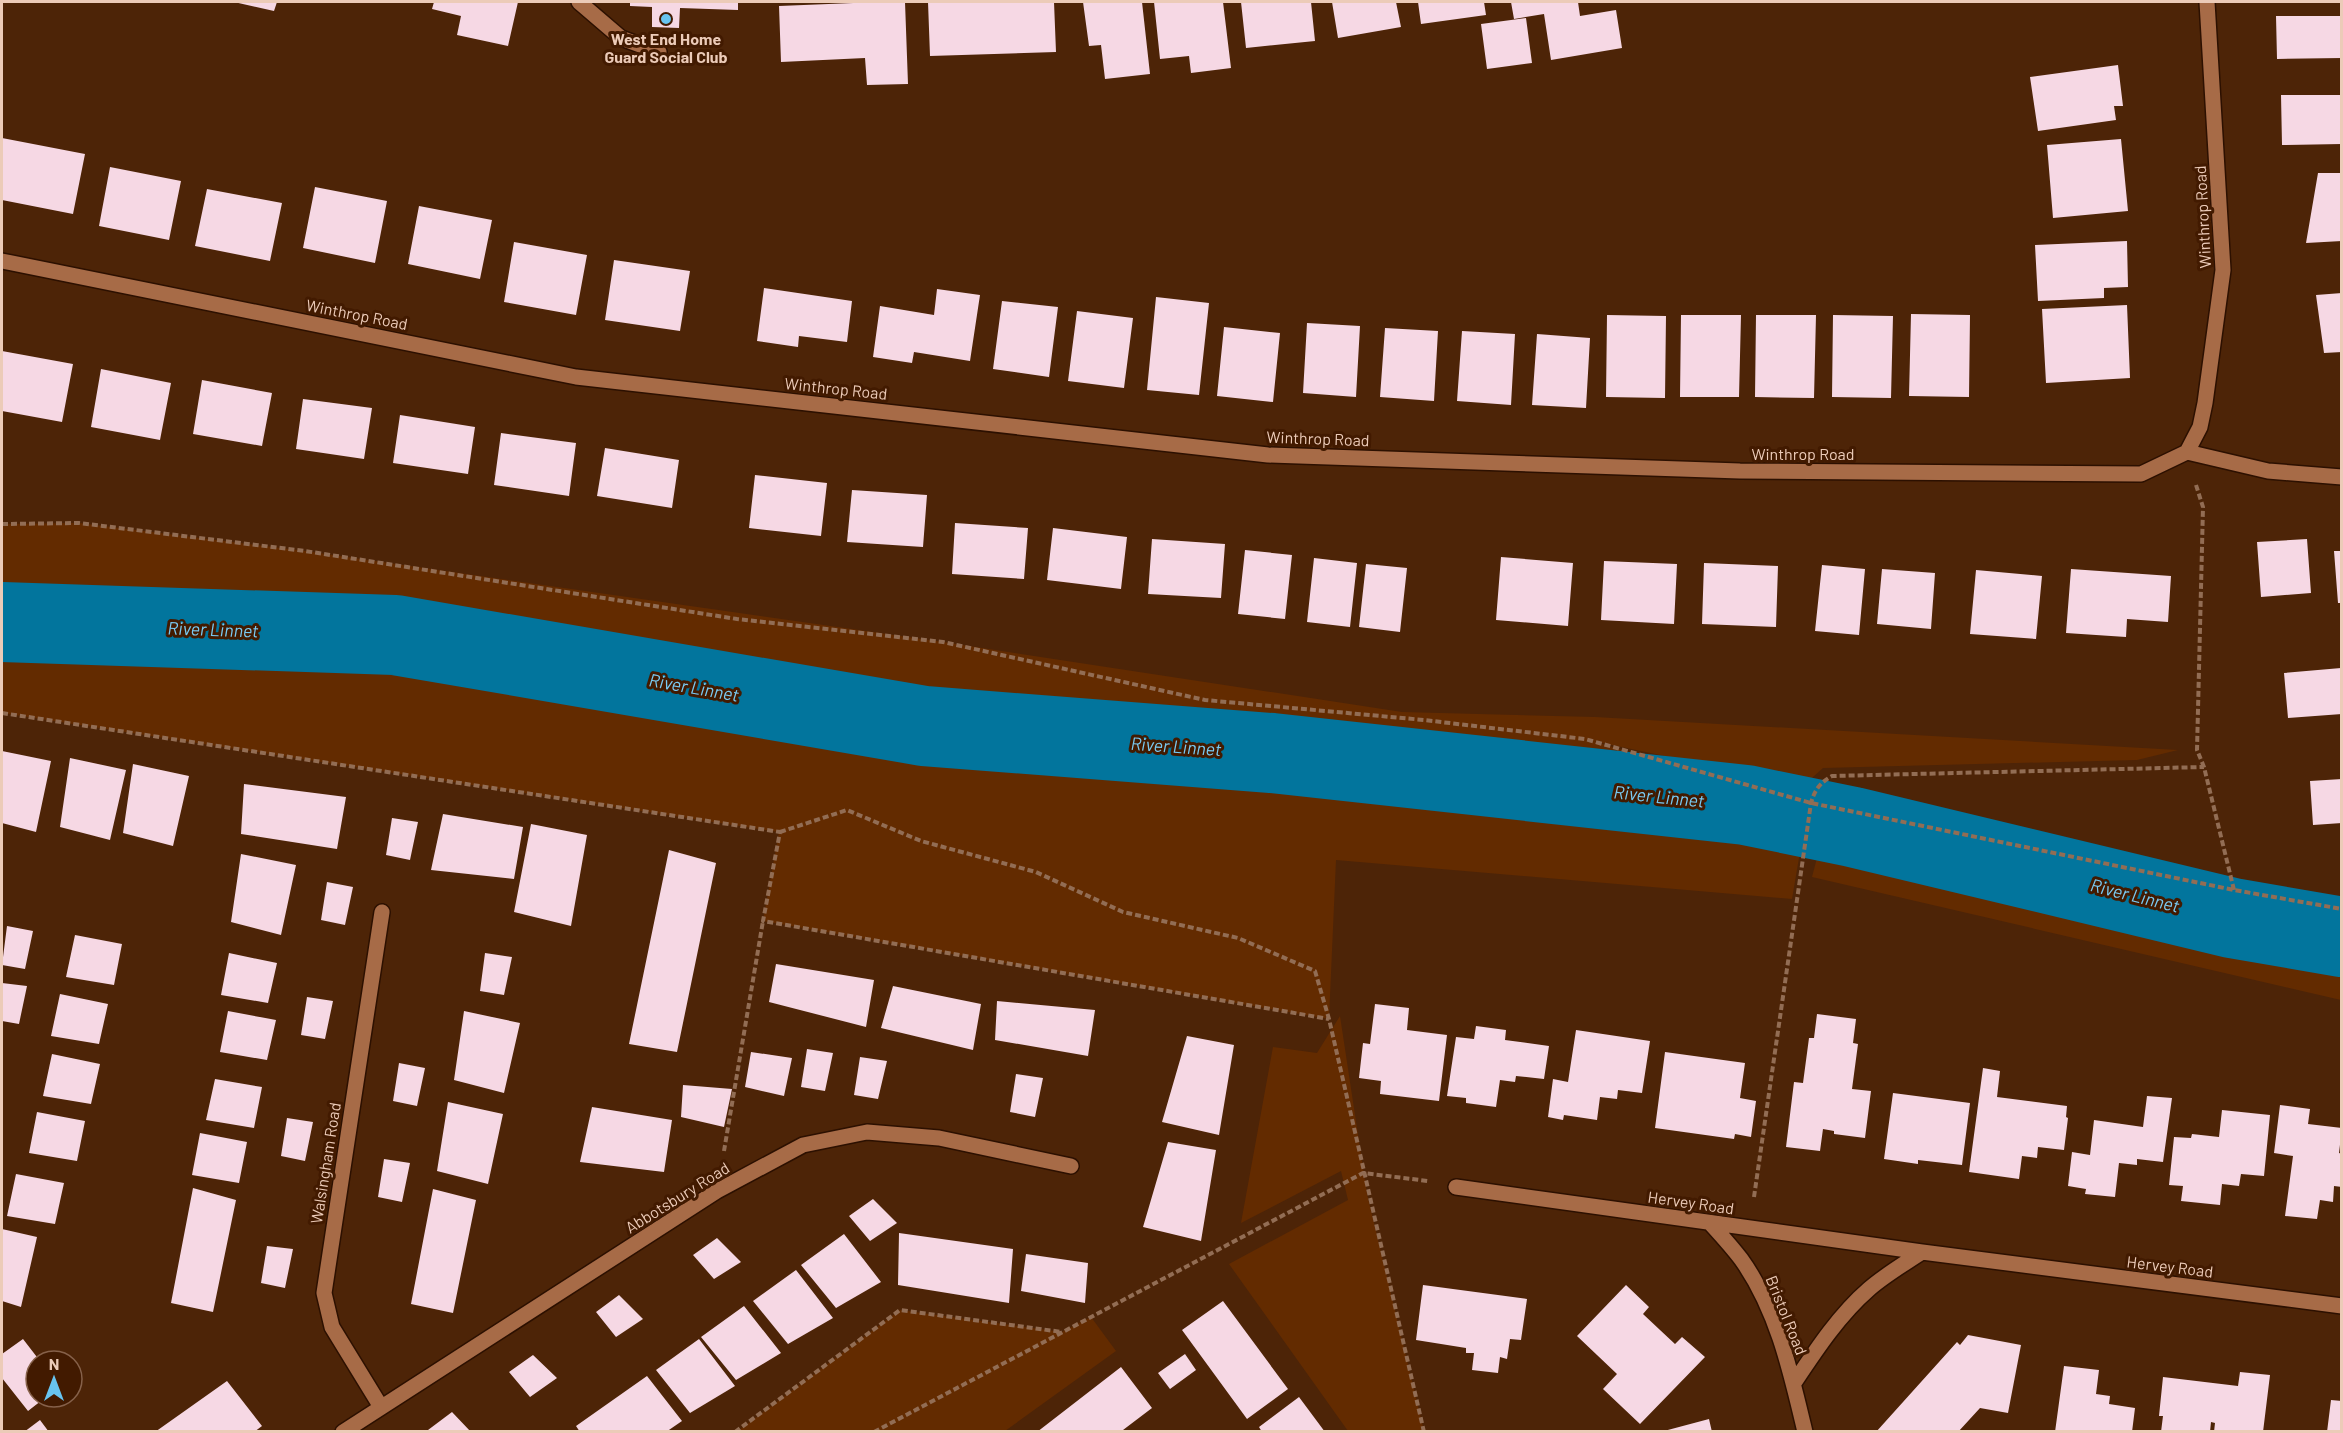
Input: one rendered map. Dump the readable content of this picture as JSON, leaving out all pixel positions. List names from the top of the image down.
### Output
{
  "streets": {
    "street": [
      "Winthrop Road",
      "Walsingham Road",
      "Abbotsbury Road",
      "Hervey Road",
      "Bristol Road"
    ]
  },
  "crossings": [
    ["Walsingham Road", "Abbotsbury Road"],
    ["Hervey Road", "Bristol Road"]
  ],
  "water": ["River Linnet"],
  "places": ["West End Home Guard Social Club"],
  "north": "top"
}
